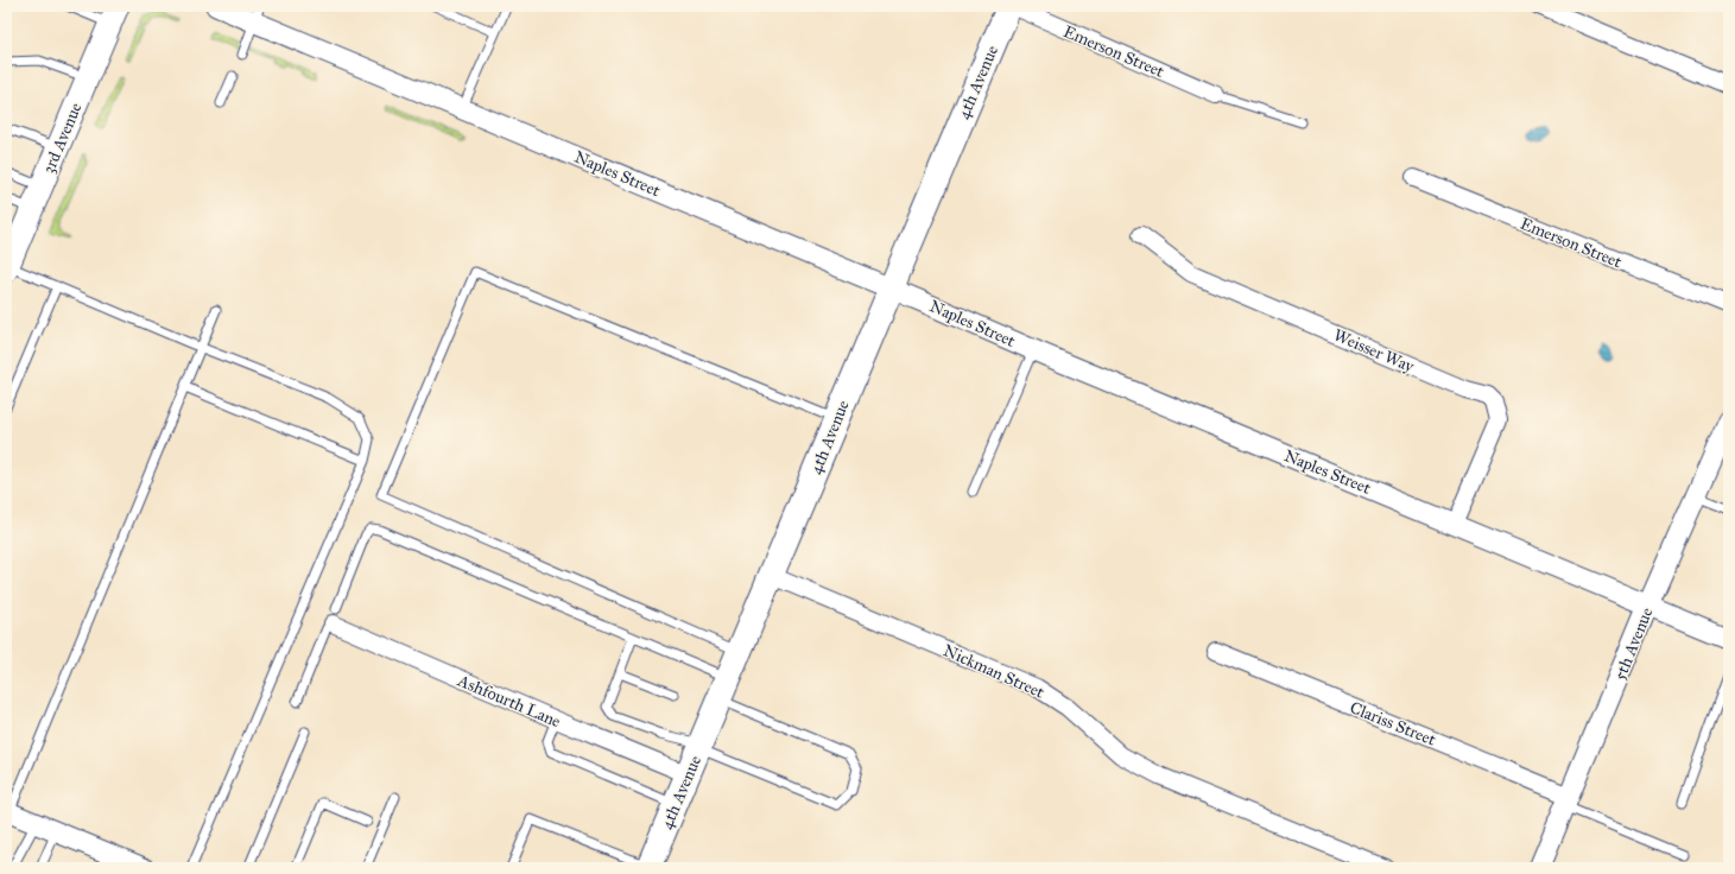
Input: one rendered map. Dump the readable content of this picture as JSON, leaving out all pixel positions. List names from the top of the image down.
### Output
{
  "streets": {
    "main road": ["4th Avenue", "3rd Avenue"],
    "street": [
      "Emerson Street",
      "Naples Street",
      "Weisser Way",
      "5th Avenue",
      "Nickman Street",
      "Ashfourth Lane",
      "Clariss Street"
    ]
  },
  "crossings": [
    ["4th Avenue", "Naples Street"],
    ["4th Avenue", "Nickman Street"],
    ["4th Avenue", "Ashfourth Lane"],
    ["Naples Street", "Weisser Way"],
    ["Naples Street", "5th Avenue"],
    ["5th Avenue", "Clariss Street"]
  ]
}
